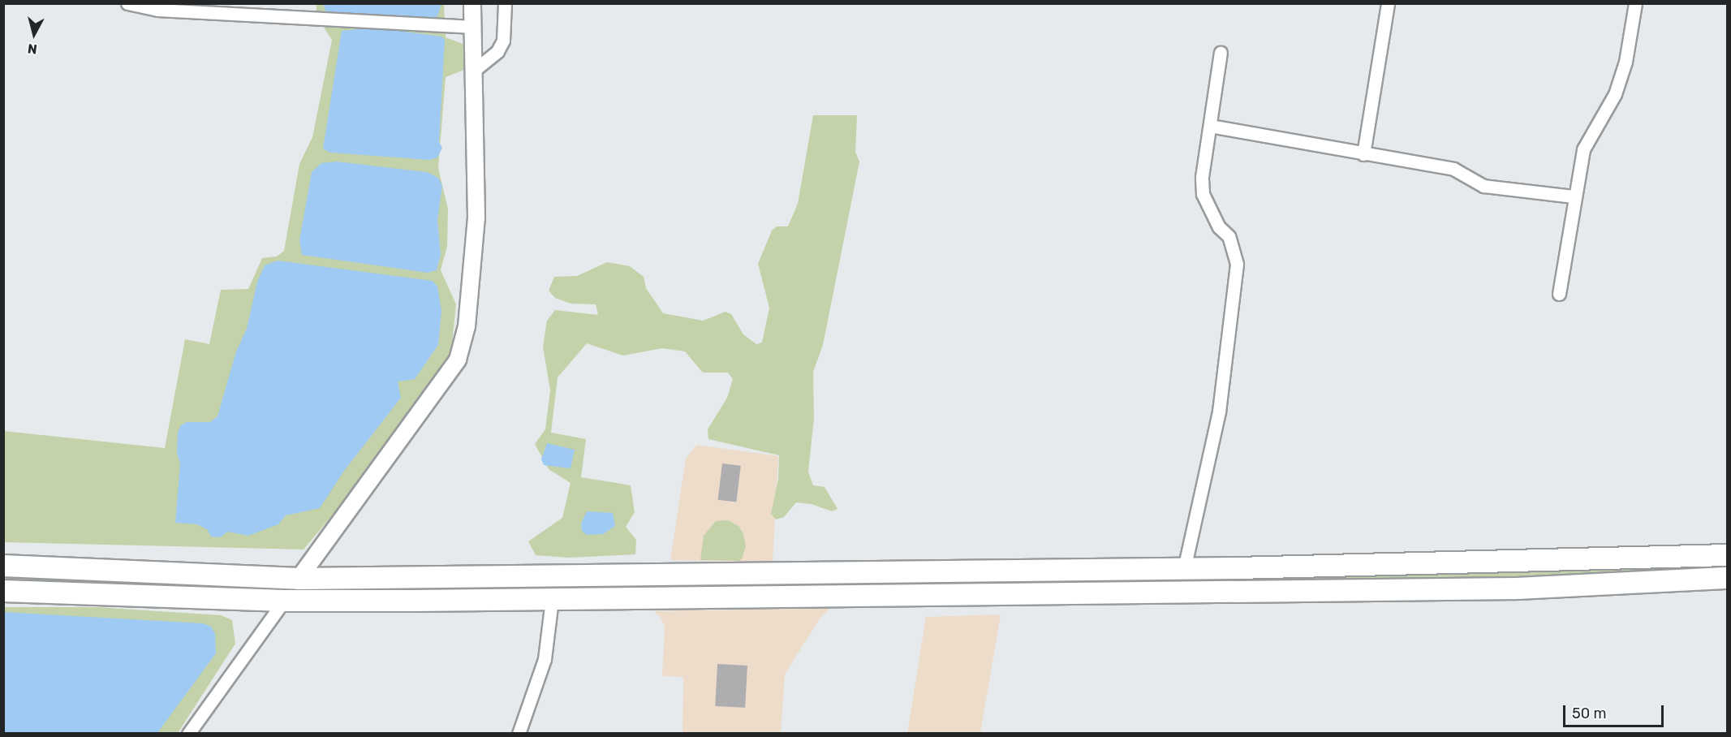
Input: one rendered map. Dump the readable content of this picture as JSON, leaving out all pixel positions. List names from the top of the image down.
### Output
{
  "scale_bar": "50 m",
  "north": "bottom"
}
